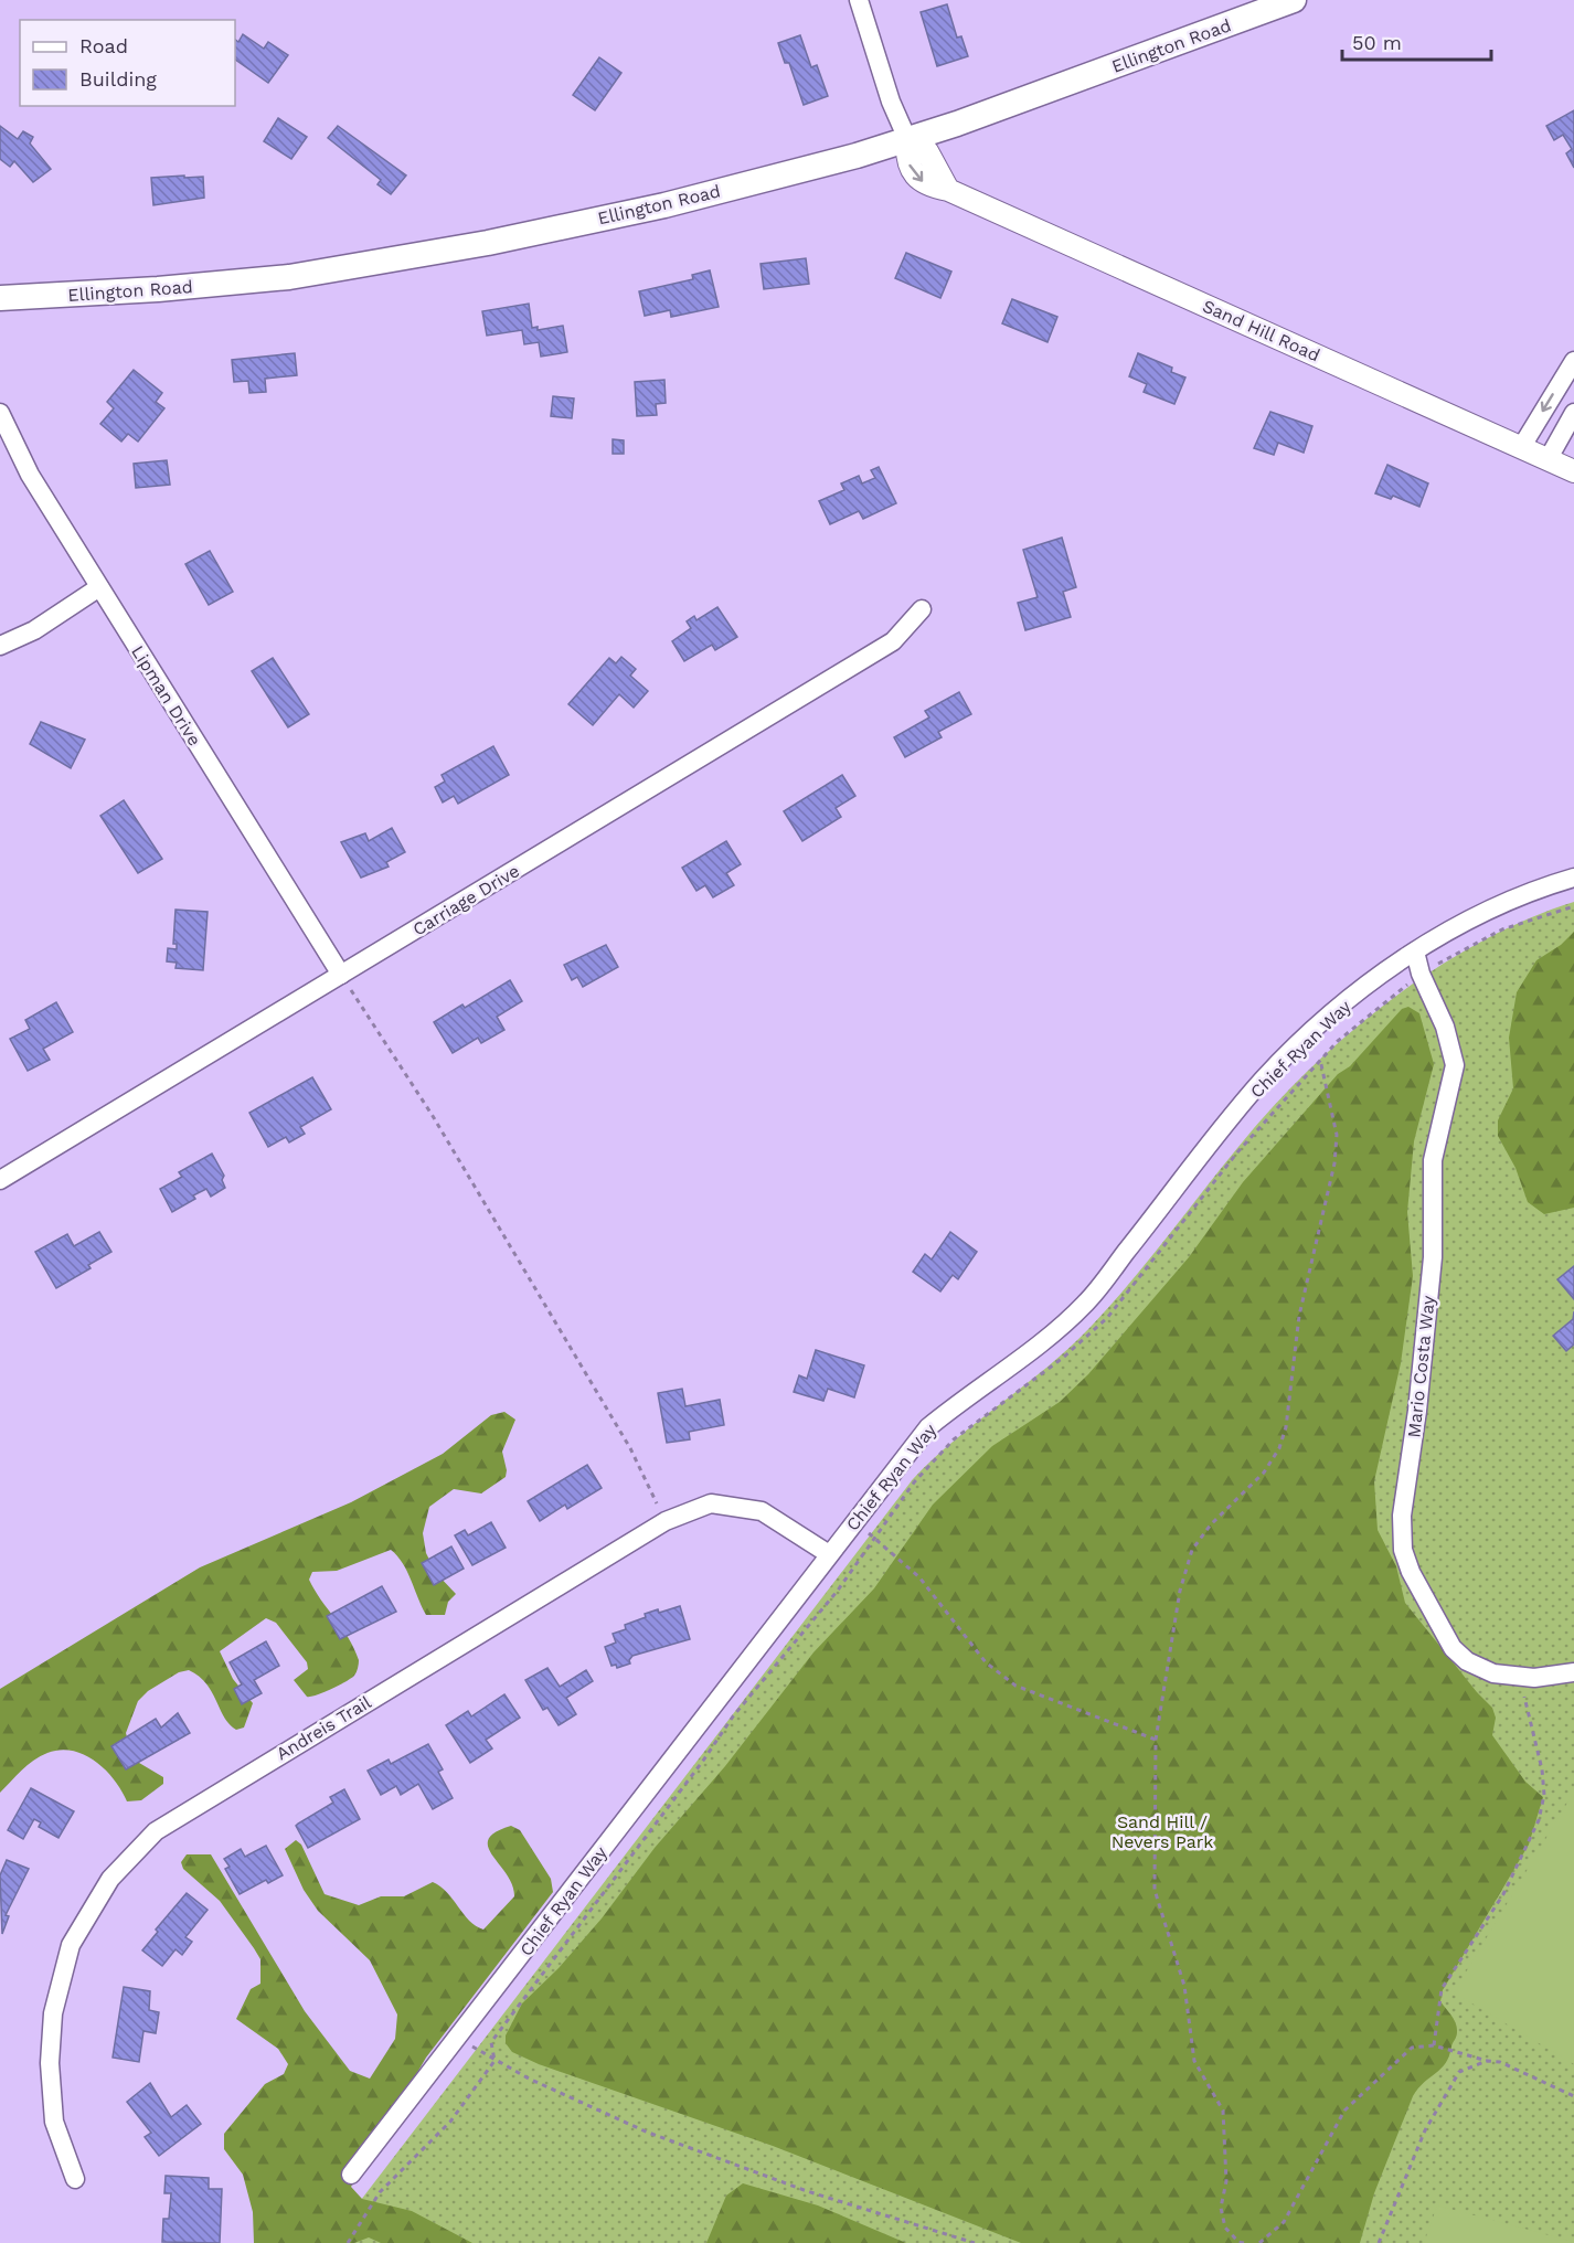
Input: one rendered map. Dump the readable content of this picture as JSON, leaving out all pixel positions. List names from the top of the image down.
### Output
{
  "streets": {
    "main road": ["Ellington Road"],
    "street": [
      "Sand Hill Road",
      "Lipman Drive",
      "Carriage Drive",
      "Chief Ryan Way",
      "Mario Costa Way",
      "Andreis Trail"
    ]
  },
  "crossings": [
    ["Ellington Road", "Sand Hill Road"],
    ["Lipman Drive", "Carriage Drive"],
    ["Chief Ryan Way", "Mario Costa Way"],
    ["Chief Ryan Way", "Andreis Trail"]
  ],
  "parks": ["Sand Hill / Nevers Park"],
  "legend": ["Road", "Building"],
  "scale_bar": "50 m"
}
